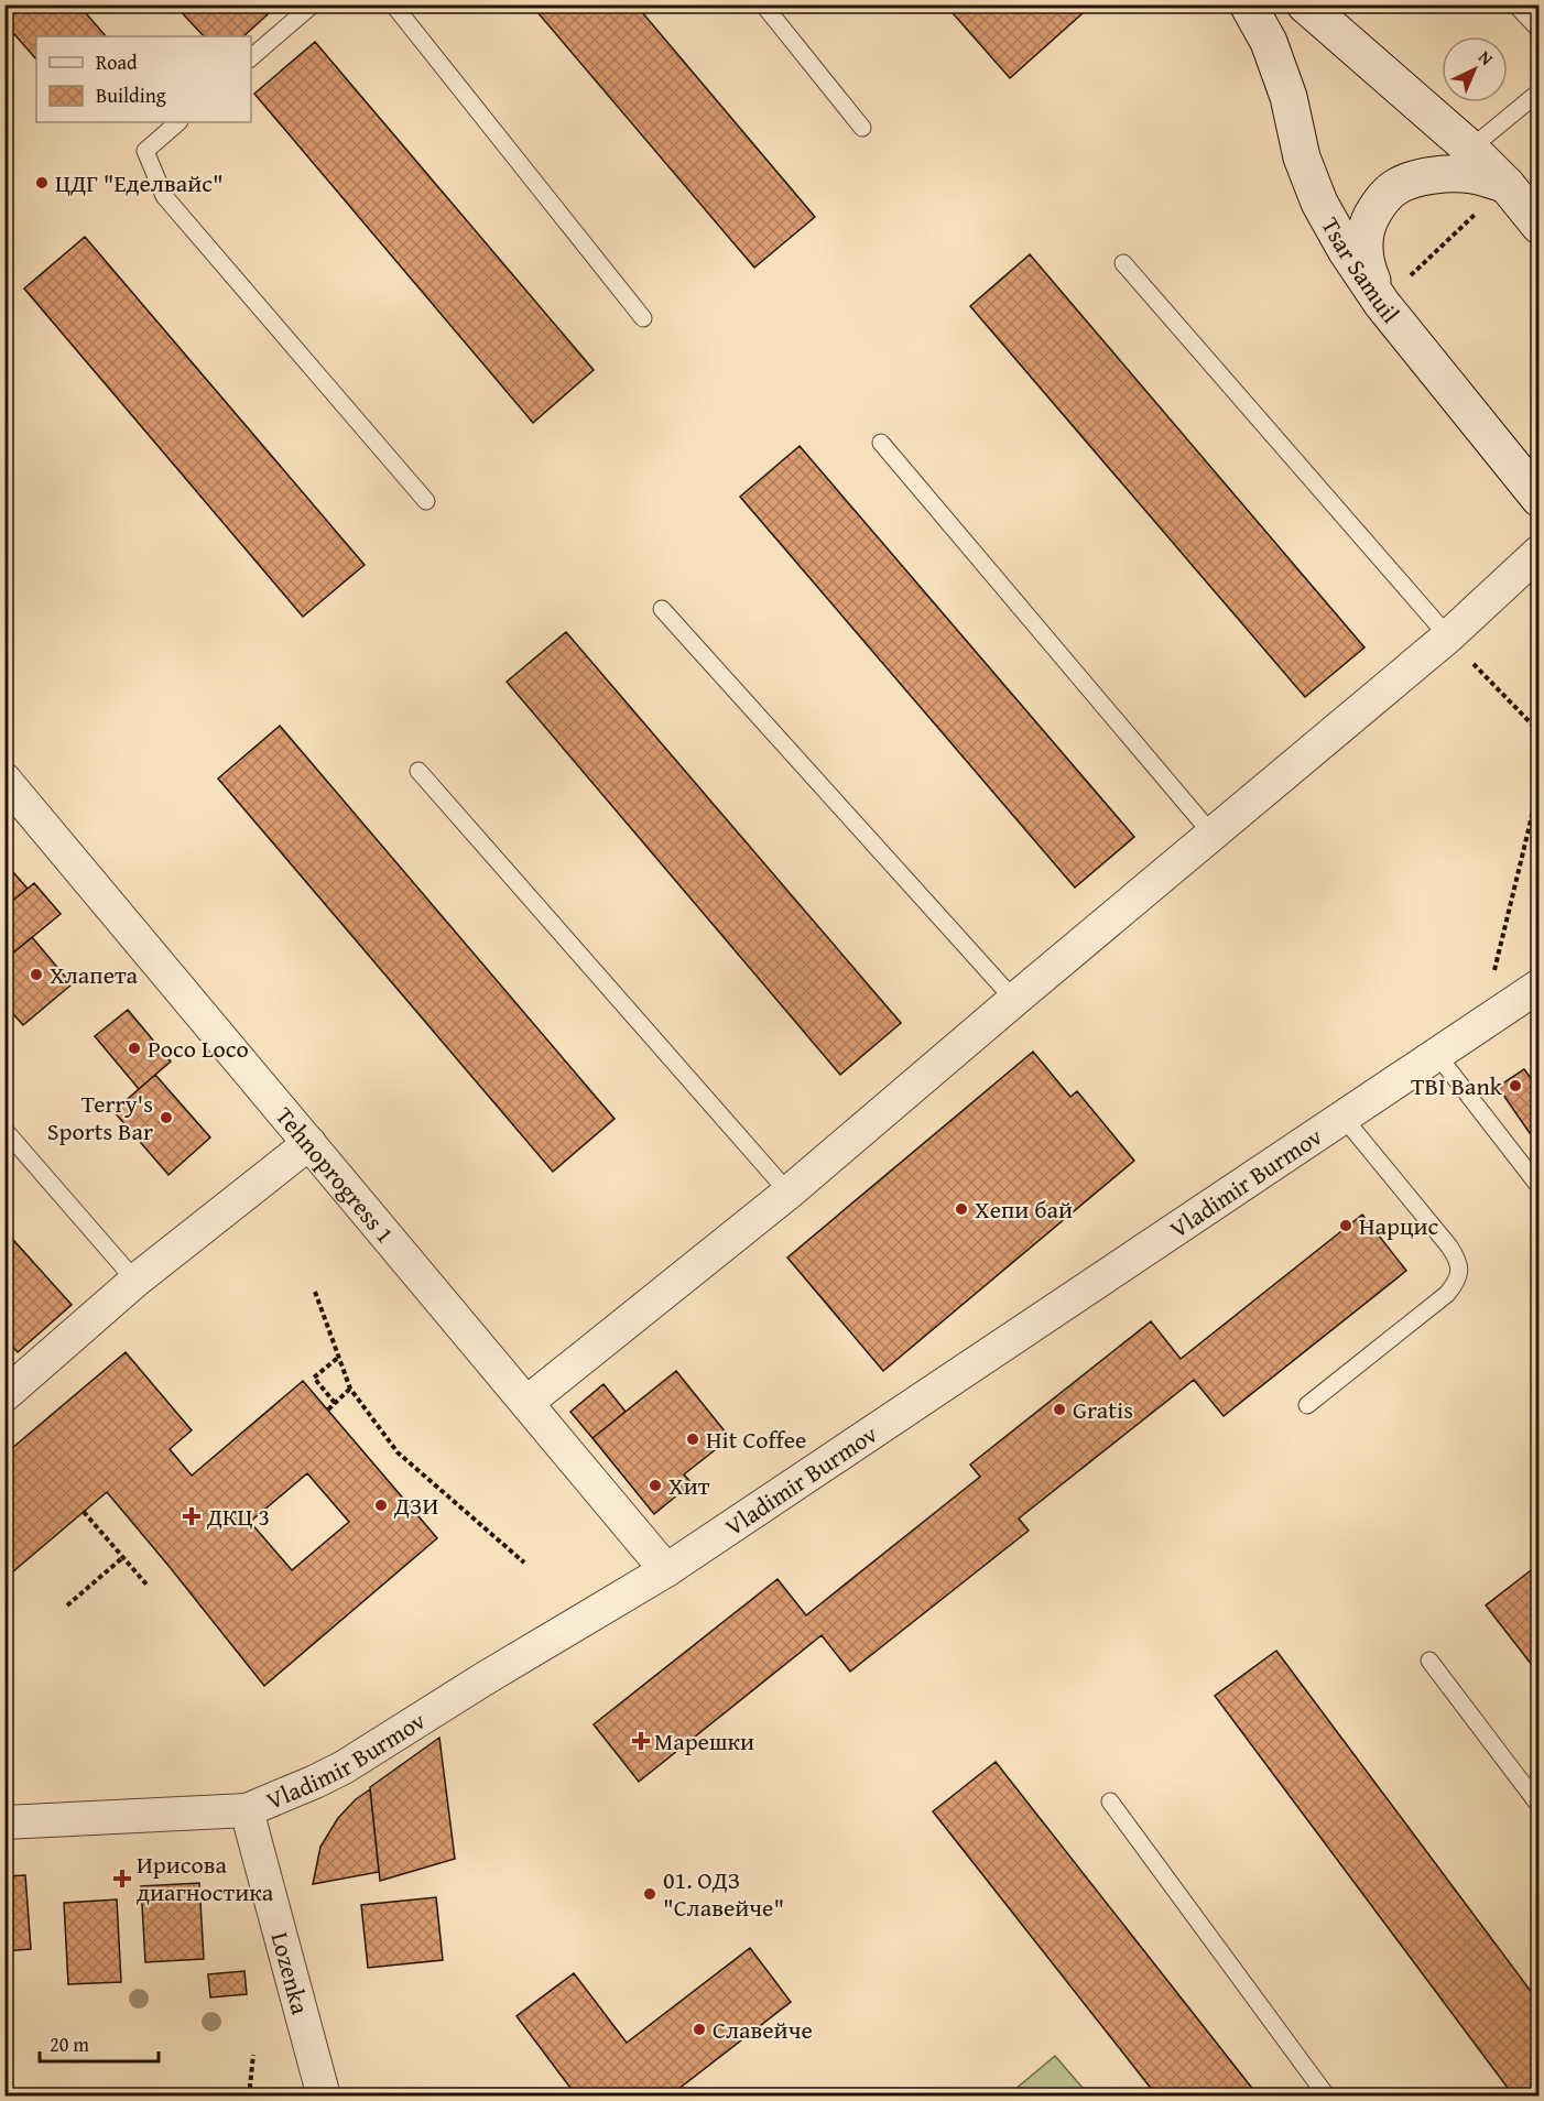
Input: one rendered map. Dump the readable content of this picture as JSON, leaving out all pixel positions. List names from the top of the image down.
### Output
{
  "streets": {
    "street": [
      "Tsar Samuil",
      "Tehnoprogress 1",
      "Vladimir Burmov",
      "Lozenka"
    ]
  },
  "crossings": [
    ["Tehnoprogress 1", "Vladimir Burmov"],
    ["Vladimir Burmov", "Lozenka"]
  ],
  "places": {
    "other": [
      "ЦДГ \"Еделвайс\"",
      "Хлапета",
      "Poco Loco",
      "TBI Bank",
      "Terry's Sports Bar",
      "Хепи бай",
      "Нарцис",
      "Gratis",
      "Hit Coffee",
      "Хит",
      "ДЗИ",
      "01. ОДЗ \"Славейче\"",
      "Славейче"
    ],
    "health": ["ДКЦ 3", "Марешки", "Ирисова диагностика"]
  },
  "legend": ["Road", "Building"],
  "scale_bar": "20 m",
  "north": "top right"
}
